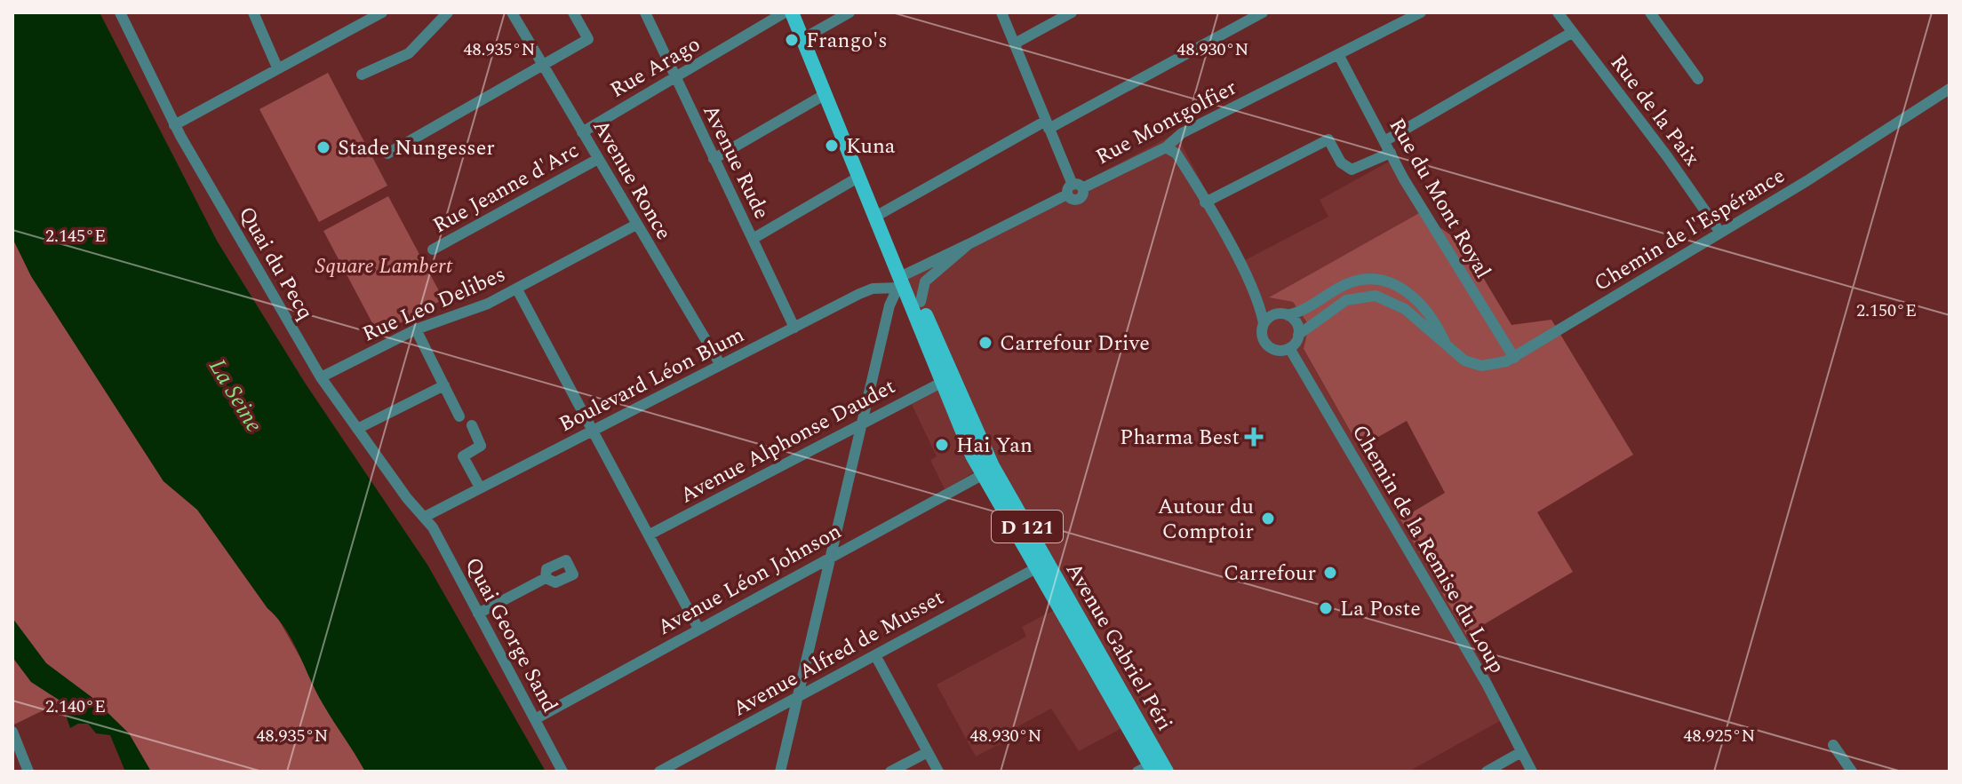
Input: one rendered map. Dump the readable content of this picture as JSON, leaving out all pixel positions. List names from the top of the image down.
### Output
{
  "streets": {
    "main road": ["D 121", "Avenue Gabriel Péri"],
    "street": [
      "Rue Arago",
      "Rue de la Paix",
      "Rue Montgolfier",
      "Avenue Rude",
      "Avenue Ronce",
      "Rue Jeanne d'Arc",
      "Rue du Mont Royal",
      "Chemin de l'Espérance",
      "Quai du Pecq",
      "Rue Leo Delibes",
      "Boulevard Léon Blum",
      "Avenue Alphonse Daudet",
      "Chemin de la Remise du Loup",
      "Avenue Léon Johnson",
      "Quai George Sand",
      "Avenue Alfred de Musset"
    ]
  },
  "crossings": [
    ["Rue Arago", "Avenue Rude"],
    ["Rue Arago", "Avenue Ronce"],
    ["Rue de la Paix", "Chemin de l'Espérance"],
    ["Rue Montgolfier", "Rue du Mont Royal"],
    ["Rue Montgolfier", "Boulevard Léon Blum"],
    ["Rue Montgolfier", "D 121"],
    ["Rue Montgolfier", "Avenue Gabriel Péri"],
    ["Avenue Rude", "Boulevard Léon Blum"],
    ["Avenue Ronce", "Rue Jeanne d'Arc"],
    ["Avenue Ronce", "Rue Leo Delibes"],
    ["Avenue Ronce", "Boulevard Léon Blum"],
    ["Rue du Mont Royal", "Chemin de l'Espérance"],
    ["Chemin de l'Espérance", "Chemin de la Remise du Loup"],
    ["Quai du Pecq", "Rue Leo Delibes"],
    ["Quai du Pecq", "Boulevard Léon Blum"],
    ["Quai du Pecq", "Quai George Sand"],
    ["Boulevard Léon Blum", "D 121"],
    ["Boulevard Léon Blum", "Quai George Sand"],
    ["Boulevard Léon Blum", "Avenue Gabriel Péri"],
    ["Avenue Alphonse Daudet", "Avenue Gabriel Péri"],
    ["D 121", "Avenue Gabriel Péri"],
    ["Avenue Léon Johnson", "Quai George Sand"],
    ["Avenue Léon Johnson", "Avenue Gabriel Péri"],
    ["Avenue Gabriel Péri", "Avenue Alfred de Musset"]
  ],
  "water": ["La Seine"],
  "parks": ["Square Lambert"],
  "places": {
    "other": [
      "Frango's",
      "Kuna",
      "Stade Nungesser",
      "Carrefour Drive",
      "Hai Yan",
      "Autour du Comptoir",
      "Carrefour",
      "La Poste"
    ],
    "health": ["Pharma Best"]
  },
  "coordinates": [
    "48.935°N",
    "48.930°N",
    "2.145°E",
    "2.150°E",
    "2.140°E",
    "48.925°N"
  ]
}
